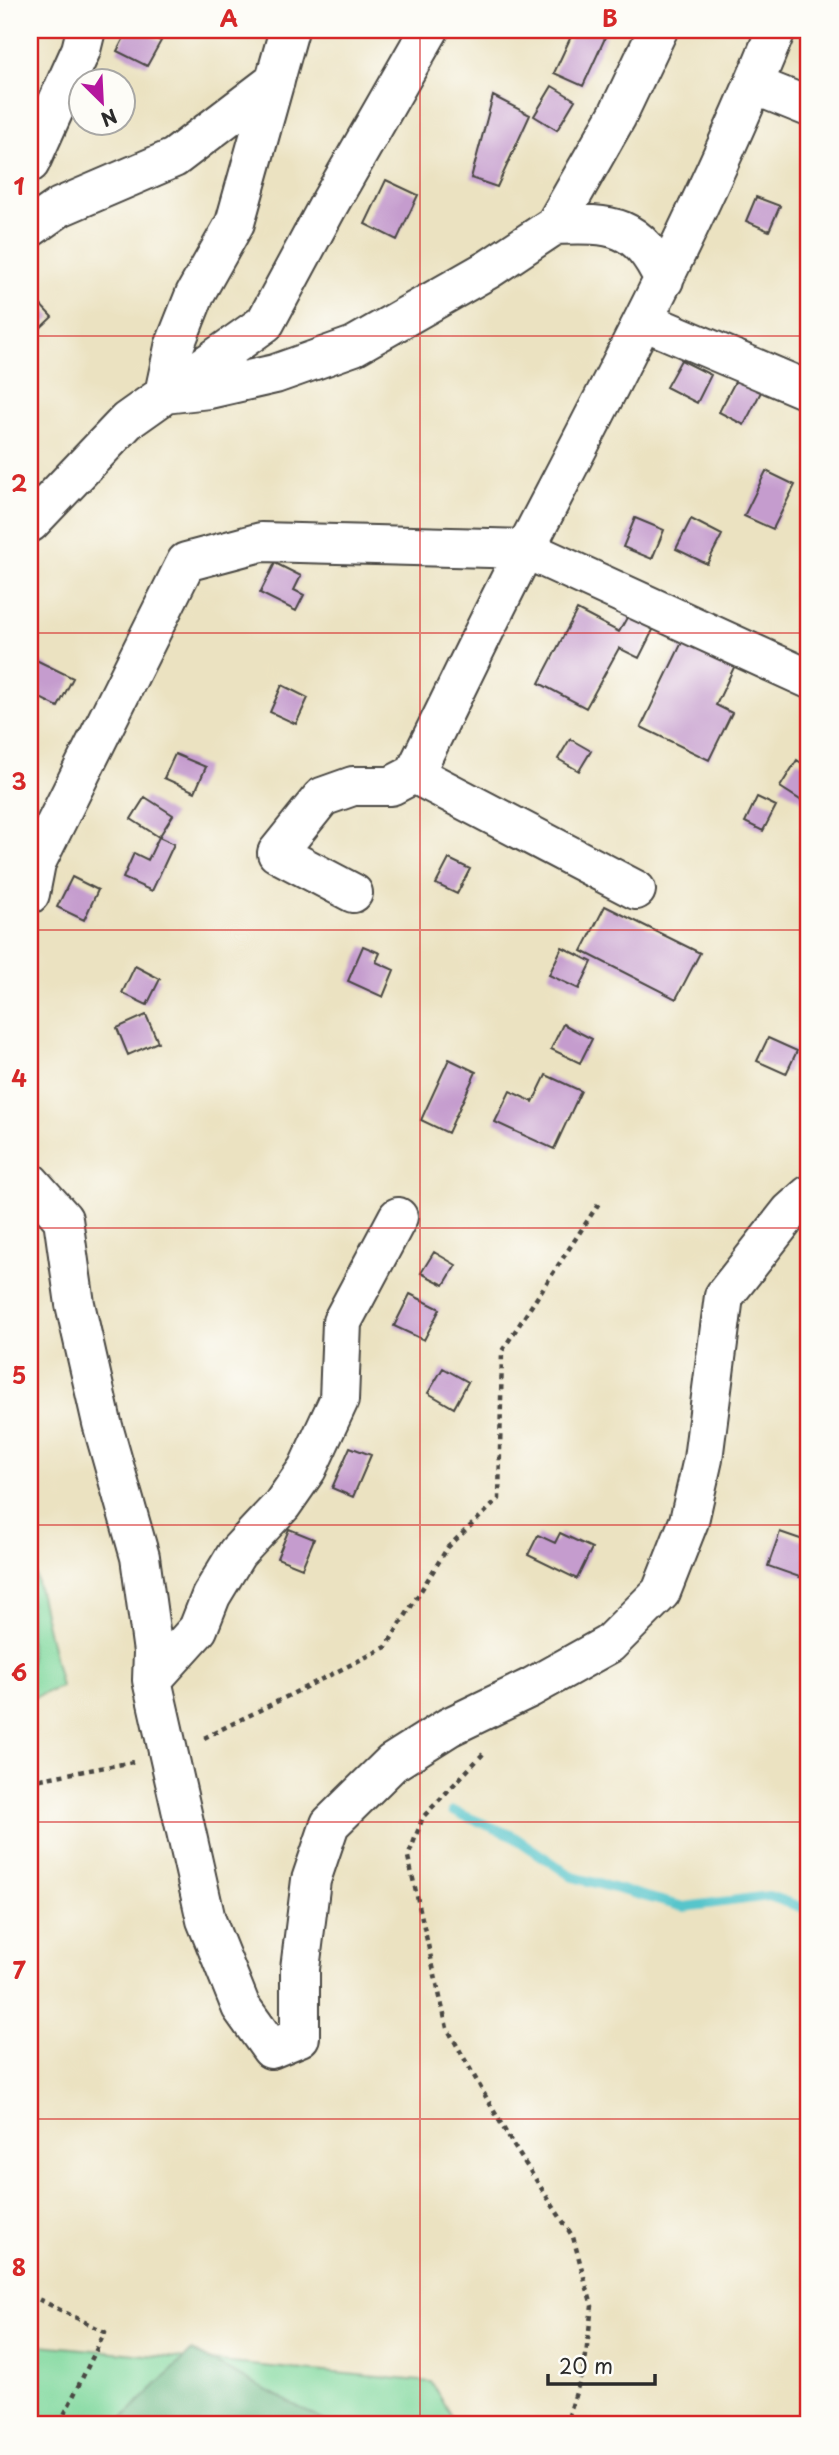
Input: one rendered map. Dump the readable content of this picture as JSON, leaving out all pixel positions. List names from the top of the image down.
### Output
{
  "scale_bar": "20 m",
  "north": "bottom right",
  "grid": {
    "columns": ["A", "B"],
    "rows": [
      "1",
      "2",
      "3",
      "4",
      "5",
      "6",
      "7",
      "8"
    ]
  }
}
